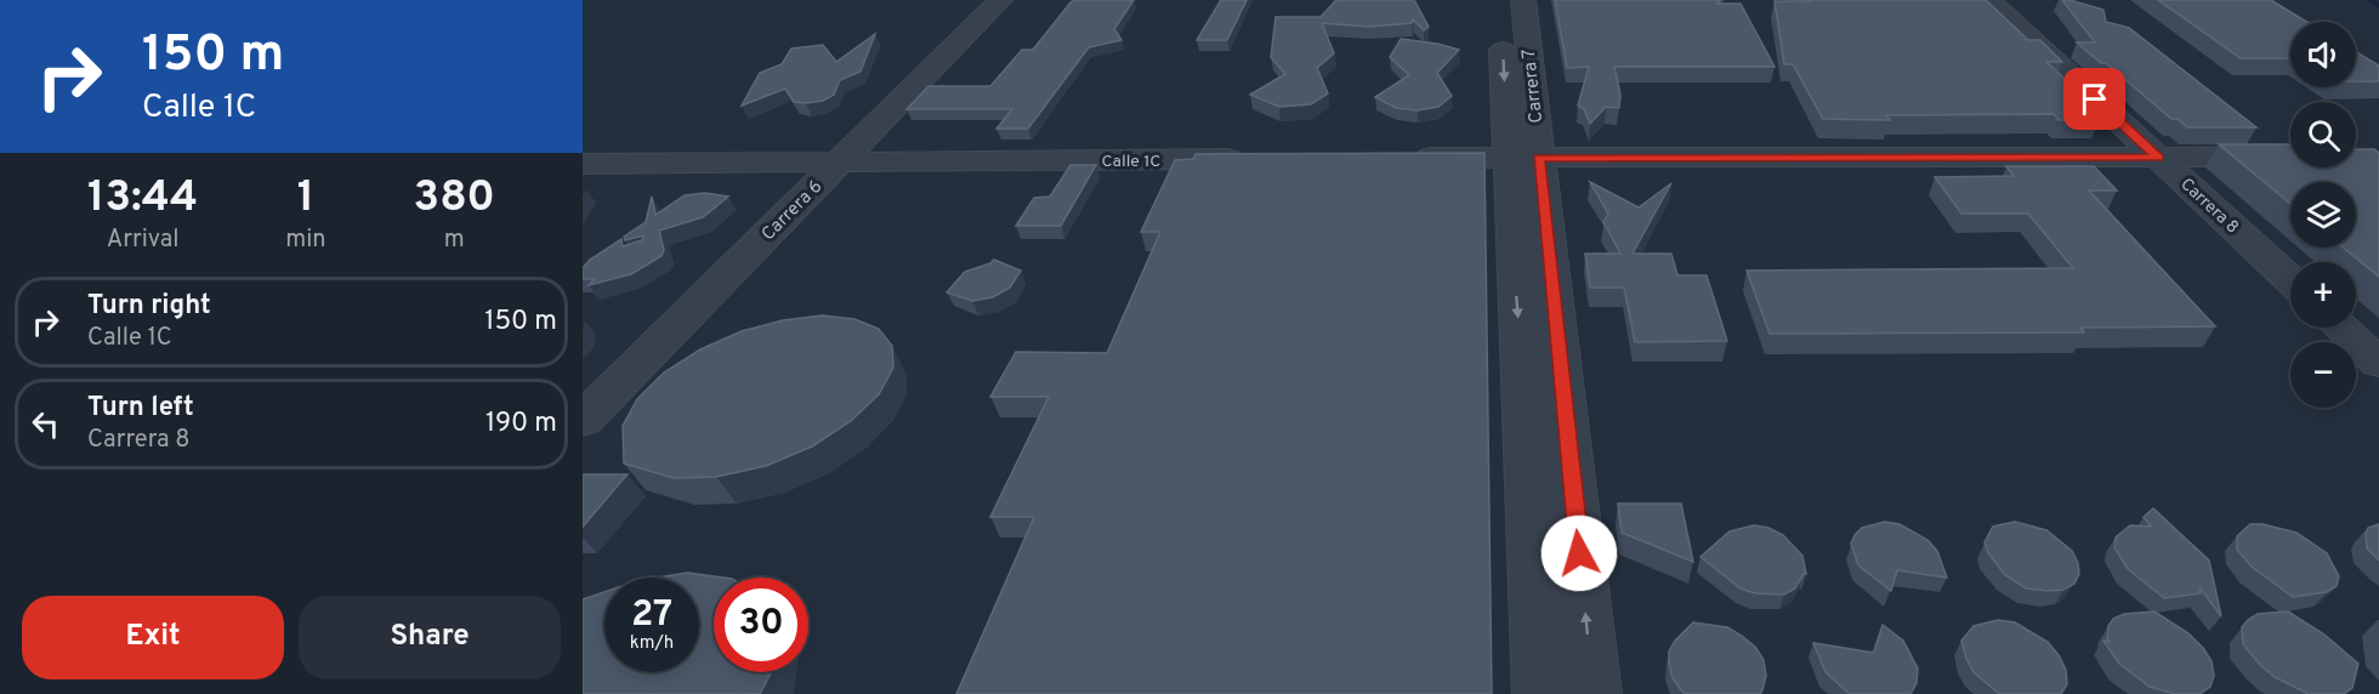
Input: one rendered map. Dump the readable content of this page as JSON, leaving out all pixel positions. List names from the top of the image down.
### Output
{
  "streets": {
    "street": [
      "Carrera 7",
      "Calle 1C",
      "Carrera 8",
      "Carrera 6"
    ]
  },
  "crossings": [
    ["Calle 1C", "Carrera 6"]
  ],
  "page": {
    "turn": ["150 m", "Calle 1C"],
    "map_buttons": ["+", "−"],
    "eta": [
      "13:44",
      "Arrival",
      "1",
      "min",
      "380",
      "m"
    ],
    "list": [
      {
        "name": "Turn right",
        "note": "Calle 1C",
        "value": "150 m"
      },
      {
        "name": "Turn left",
        "note": "Carrera 8",
        "value": "190 m"
      }
    ],
    "speed": "27 km/h",
    "limit": "30",
    "buttons": ["Exit", "Share"]
  }
}
